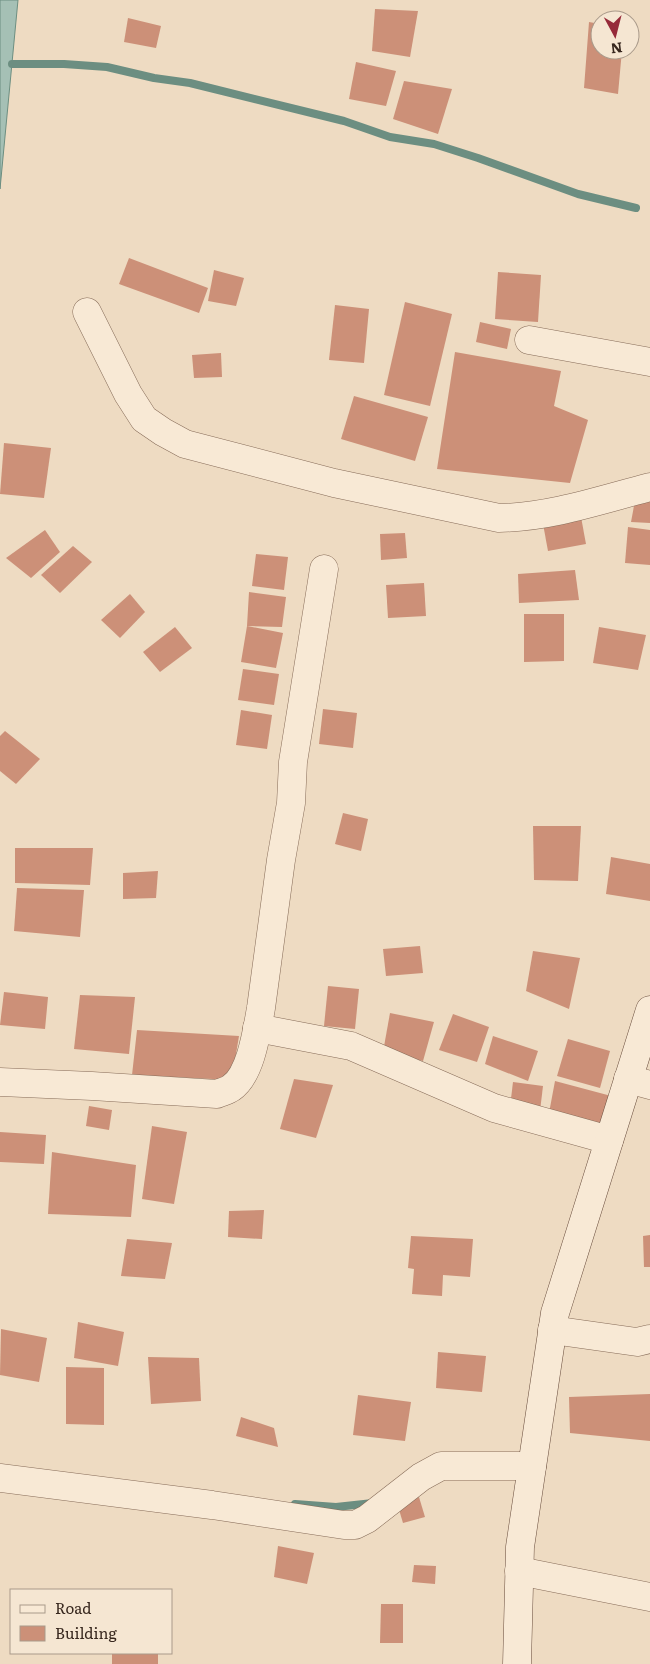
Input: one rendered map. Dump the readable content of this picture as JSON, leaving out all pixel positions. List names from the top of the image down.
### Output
{
  "legend": ["Road", "Building"],
  "north": "bottom"
}
